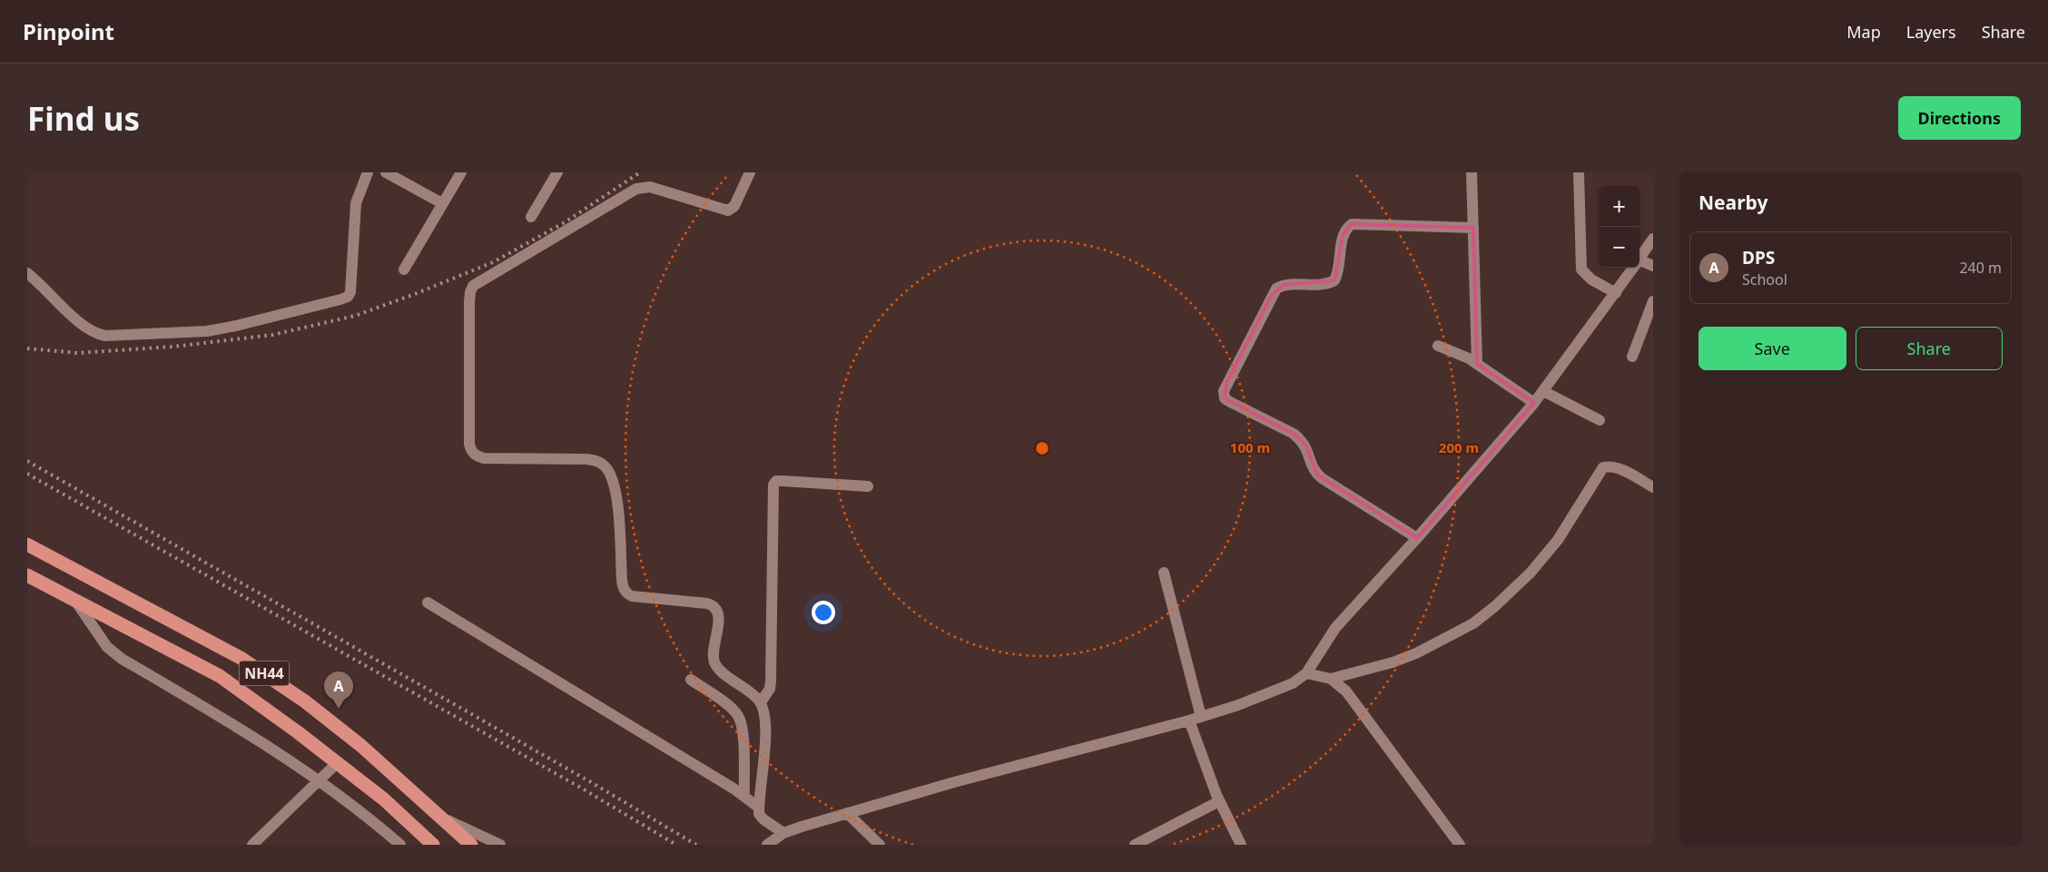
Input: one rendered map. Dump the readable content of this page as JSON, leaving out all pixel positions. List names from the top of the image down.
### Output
{
  "streets": {
    "highway": ["NH44"]
  },
  "page": {
    "header": "Pinpoint",
    "nav": ["Map", "Layers", "Share"],
    "buttons": [
      "Directions",
      ["Save", "Share"]
    ],
    "title": "Find us",
    "heading": "Nearby",
    "map_buttons": ["+", "−"],
    "list": [
      {
        "mark": "A",
        "name": "DPS",
        "note": "School",
        "value": "240 m"
      }
    ],
    "pins": "A"
  },
  "rings": ["100 m", "200 m"]
}
